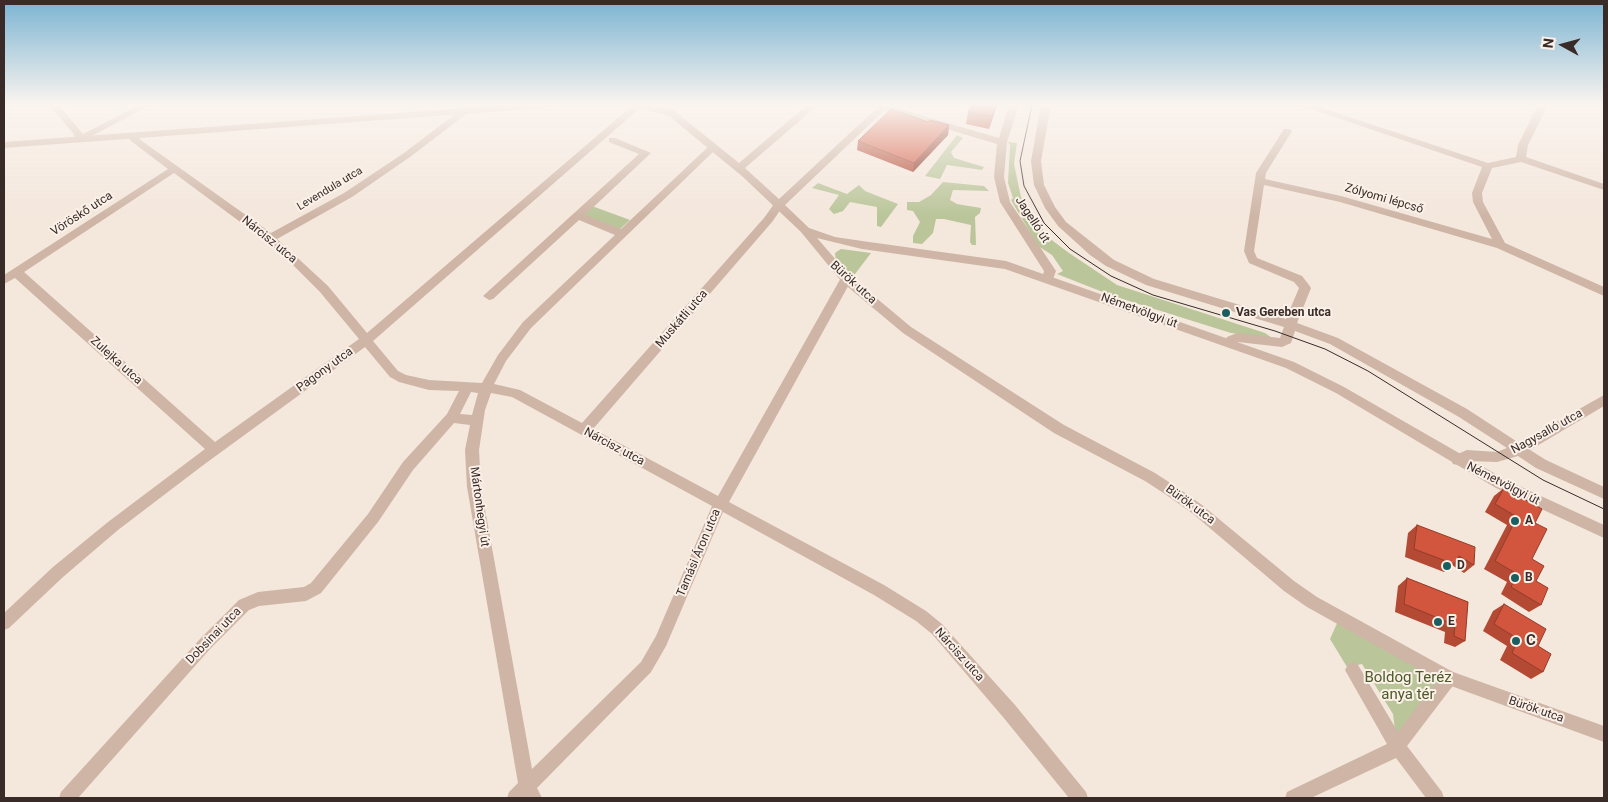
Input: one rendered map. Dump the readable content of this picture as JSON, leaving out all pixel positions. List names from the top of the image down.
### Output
{
  "streets": {
    "street": [
      "Levendula utca",
      "Zólyomi lépcső",
      "Vöröskő utca",
      "Jagelló út",
      "Nárcisz utca",
      "Bürök utca",
      "Németvölgyi út",
      "Muskátli utca",
      "Zulejka utca",
      "Pagony utca",
      "Nagysalló utca",
      "Mártonhegyi út",
      "Tamási Áron utca",
      "Dobsinai utca"
    ]
  },
  "crossings": [
    ["Levendula utca", "Nárcisz utca"],
    ["Vöröskő utca", "Nárcisz utca"],
    ["Vöröskő utca", "Zulejka utca"],
    ["Jagelló út", "Németvölgyi út"],
    ["Nárcisz utca", "Muskátli utca"],
    ["Nárcisz utca", "Pagony utca"],
    ["Nárcisz utca", "Mártonhegyi út"],
    ["Nárcisz utca", "Tamási Áron utca"],
    ["Nárcisz utca", "Dobsinai utca"],
    ["Bürök utca", "Németvölgyi út"],
    ["Bürök utca", "Tamási Áron utca"],
    ["Németvölgyi út", "Muskátli utca"],
    ["Németvölgyi út", "Nagysalló utca"],
    ["Németvölgyi út", "Mártonhegyi út"],
    ["Zulejka utca", "Pagony utca"],
    ["Mártonhegyi út", "Tamási Áron utca"]
  ],
  "parks": ["Boldog Teréz anya tér"],
  "places": [
    "Vas Gereben utca",
    "A",
    "D",
    "B",
    "E",
    "C"
  ],
  "north": "left"
}
